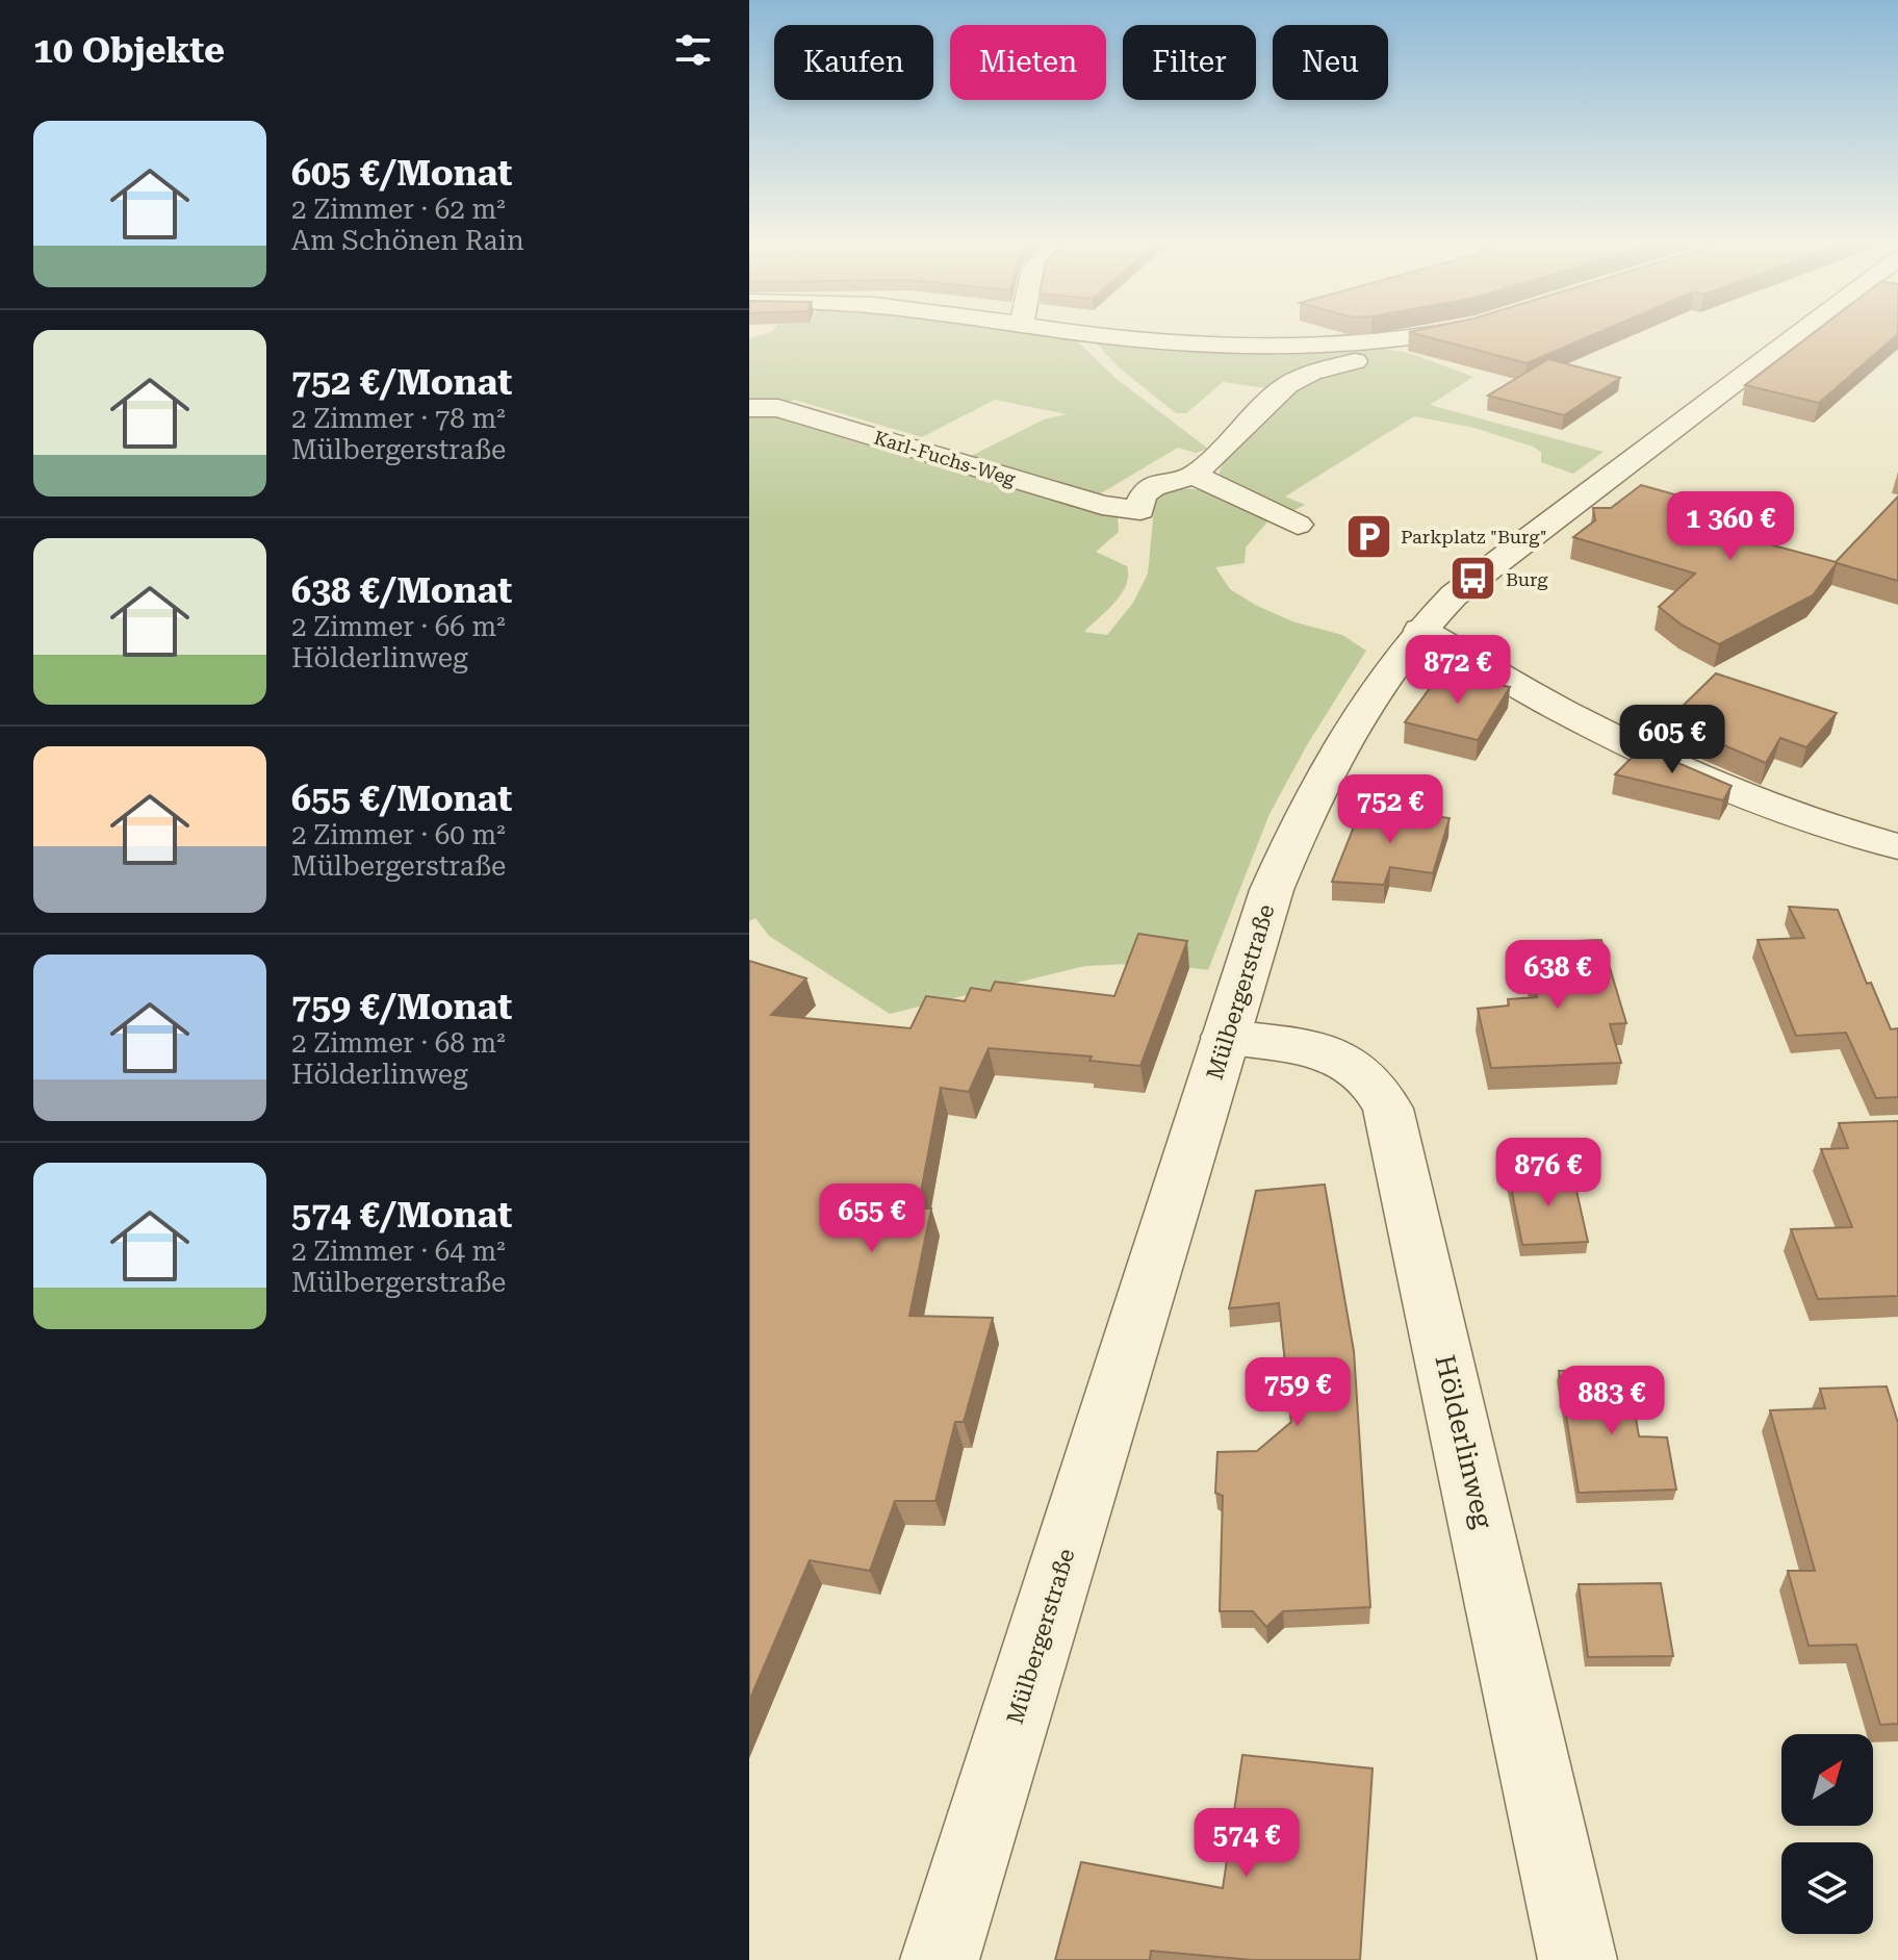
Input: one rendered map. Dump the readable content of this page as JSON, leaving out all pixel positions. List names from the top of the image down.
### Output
{
  "streets": {
    "street": ["Karl-Fuchs-Weg", "Mülbergerstraße", "Hölderlinweg"]
  },
  "crossings": [
    ["Mülbergerstraße", "Hölderlinweg"]
  ],
  "places": {
    "parking": ["Parkplatz \"Burg\""],
    "bus stop": ["Burg"]
  },
  "north": "top right",
  "page": {
    "heading": "10 Objekte",
    "chip": [
      "Kaufen",
      "Mieten",
      "Filter",
      "Neu"
    ],
    "list": [
      {
        "name": "605 €/Monat",
        "note": "2 Zimmer · 62 m² · Am Schönen Rain"
      },
      {
        "name": "752 €/Monat",
        "note": "2 Zimmer · 78 m² · Mülbergerstraße"
      },
      {
        "name": "638 €/Monat",
        "note": "2 Zimmer · 66 m² · Hölderlinweg"
      },
      {
        "name": "655 €/Monat",
        "note": "2 Zimmer · 60 m² · Mülbergerstraße"
      },
      {
        "name": "759 €/Monat",
        "note": "2 Zimmer · 68 m² · Hölderlinweg"
      },
      {
        "name": "574 €/Monat",
        "note": "2 Zimmer · 64 m² · Mülbergerstraße"
      }
    ],
    "price": [
      "1 360 €",
      "872 €",
      "605 €",
      "752 €",
      "638 €",
      "876 €",
      "655 €",
      "759 €",
      "883 €",
      "574 €"
    ]
  }
}
